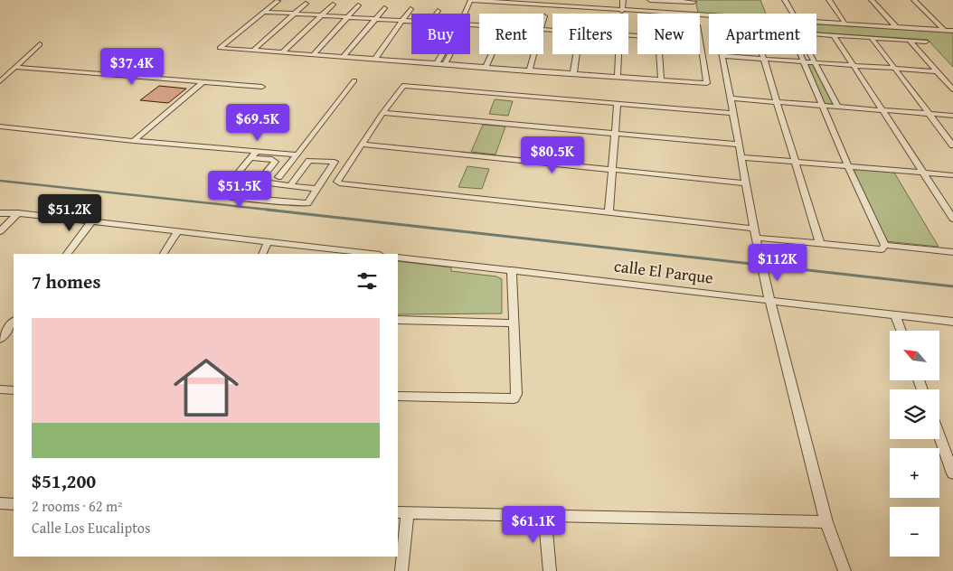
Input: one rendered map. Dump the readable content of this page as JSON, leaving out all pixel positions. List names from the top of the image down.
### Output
{
  "streets": {
    "street": ["calle El Parque"]
  },
  "north": "top left",
  "page": {
    "chip": [
      "Buy",
      "Rent",
      "Filters",
      "New",
      "Apartment"
    ],
    "price": [
      "$37.4K",
      "$69.5K",
      "$80.5K",
      "$51.5K",
      "$51.2K",
      "$112K",
      "$61.1K"
    ],
    "heading": "7 homes",
    "list": [
      {
        "name": "$51,200",
        "note": "2 rooms · 62 m² · Calle Los Eucaliptos"
      }
    ],
    "map_buttons": ["+", "−"]
  }
}
